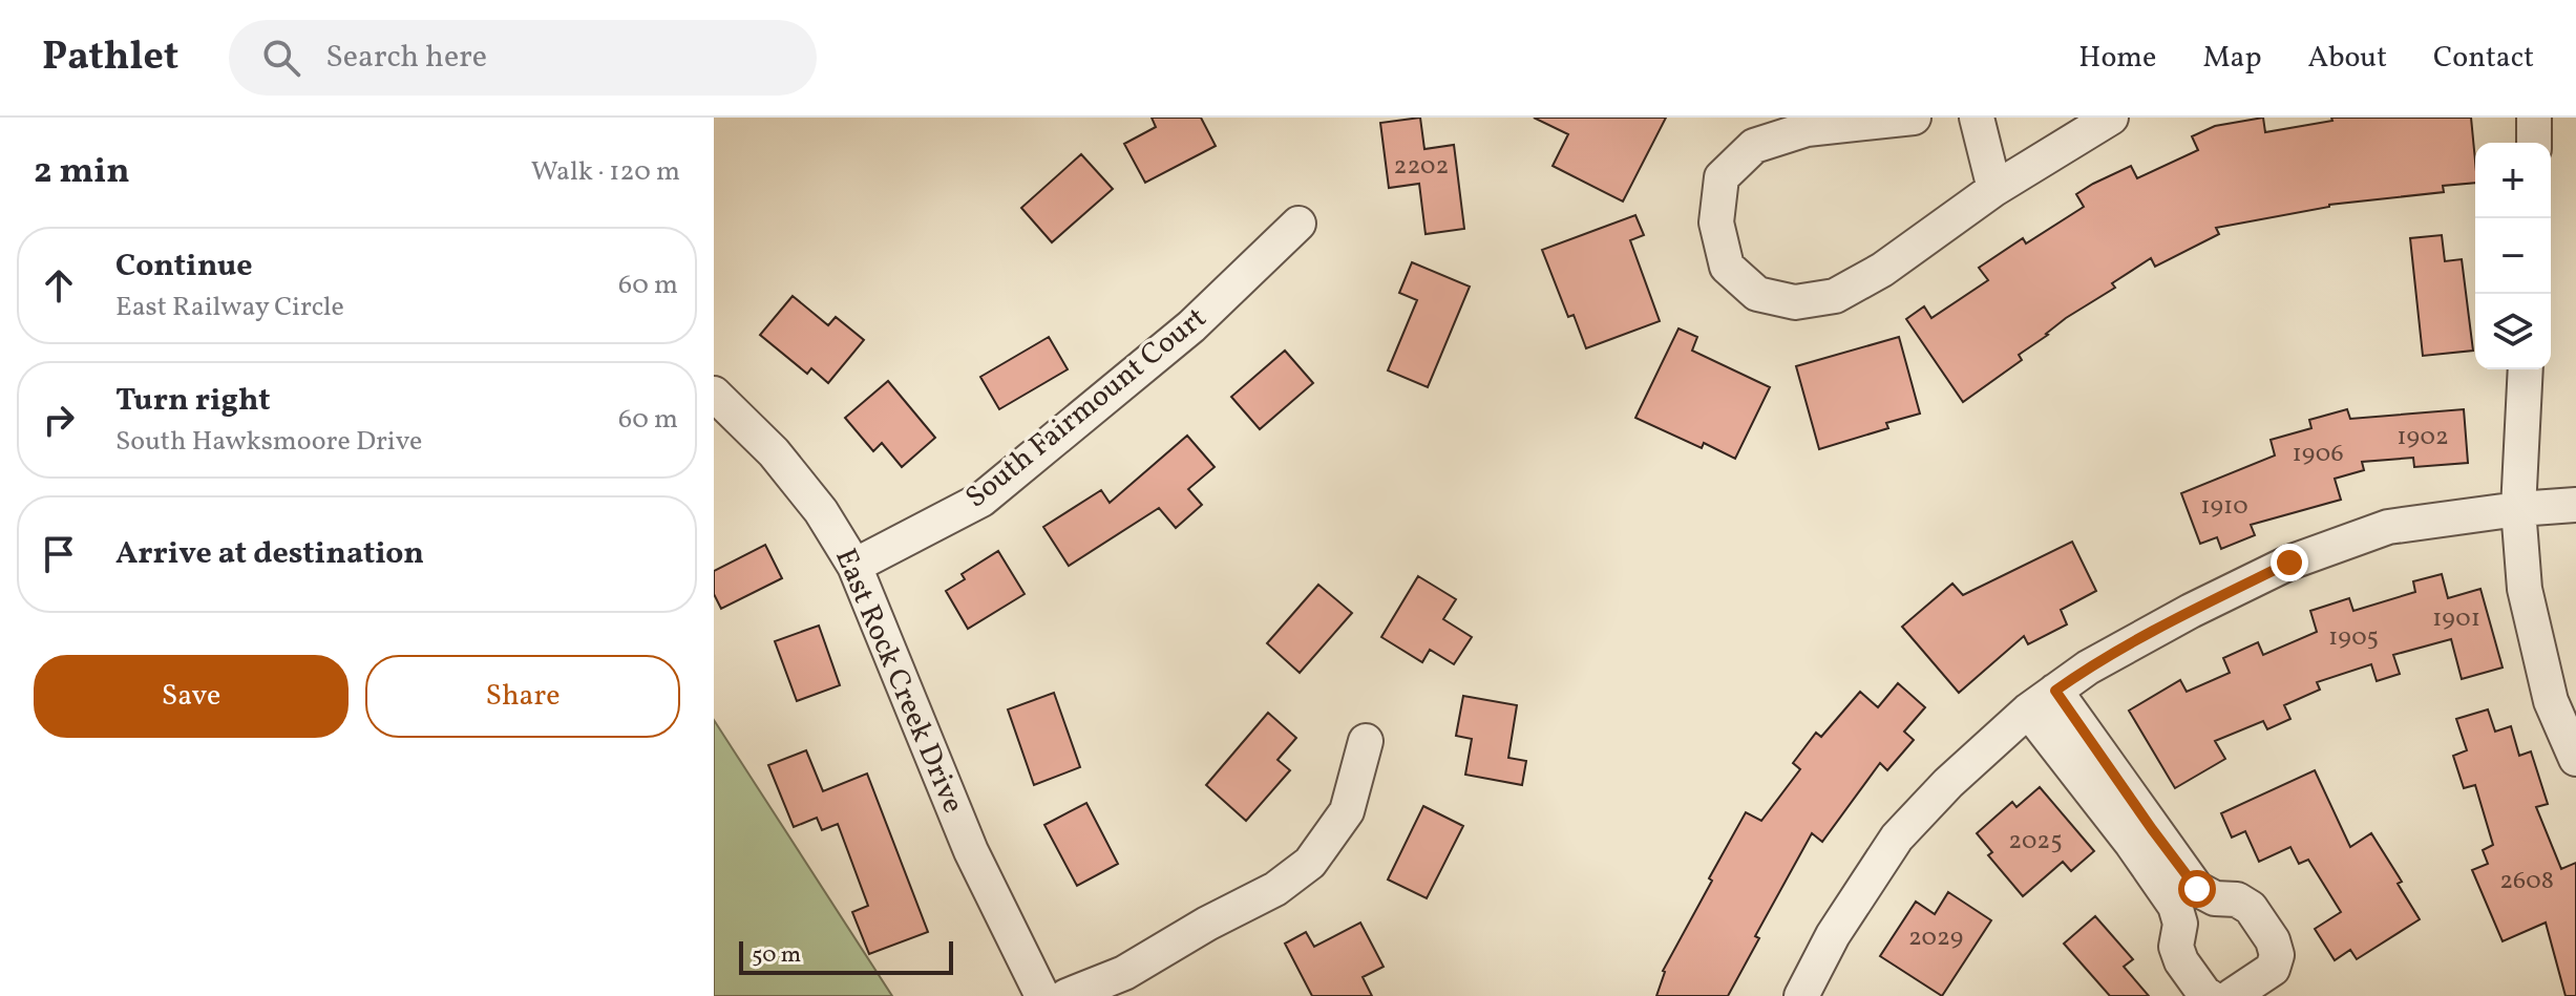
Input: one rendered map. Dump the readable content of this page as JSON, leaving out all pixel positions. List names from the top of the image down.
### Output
{
  "streets": {
    "street": ["South Fairmount Court", "East Rock Creek Drive"]
  },
  "crossings": [
    ["South Fairmount Court", "East Rock Creek Drive"]
  ],
  "house_numbers": [
    "2202",
    "1902",
    "1906",
    "1910",
    "1901",
    "1905",
    "2025",
    "2608",
    "2029"
  ],
  "scale_bar": "50 m",
  "page": {
    "header": "Pathlet",
    "search": "Search here",
    "nav": [
      "Home",
      "Map",
      "About",
      "Contact"
    ],
    "heading": ["2 min", "Walk · 120 m"],
    "map_buttons": ["+", "−"],
    "list": [
      ["Continue", "East Railway Circle", "60 m"],
      ["Turn right", "South Hawksmoore Drive", "60 m"],
      "Arrive at destination"
    ],
    "buttons": ["Save", "Share"],
    "scale": "50 m"
  }
}
